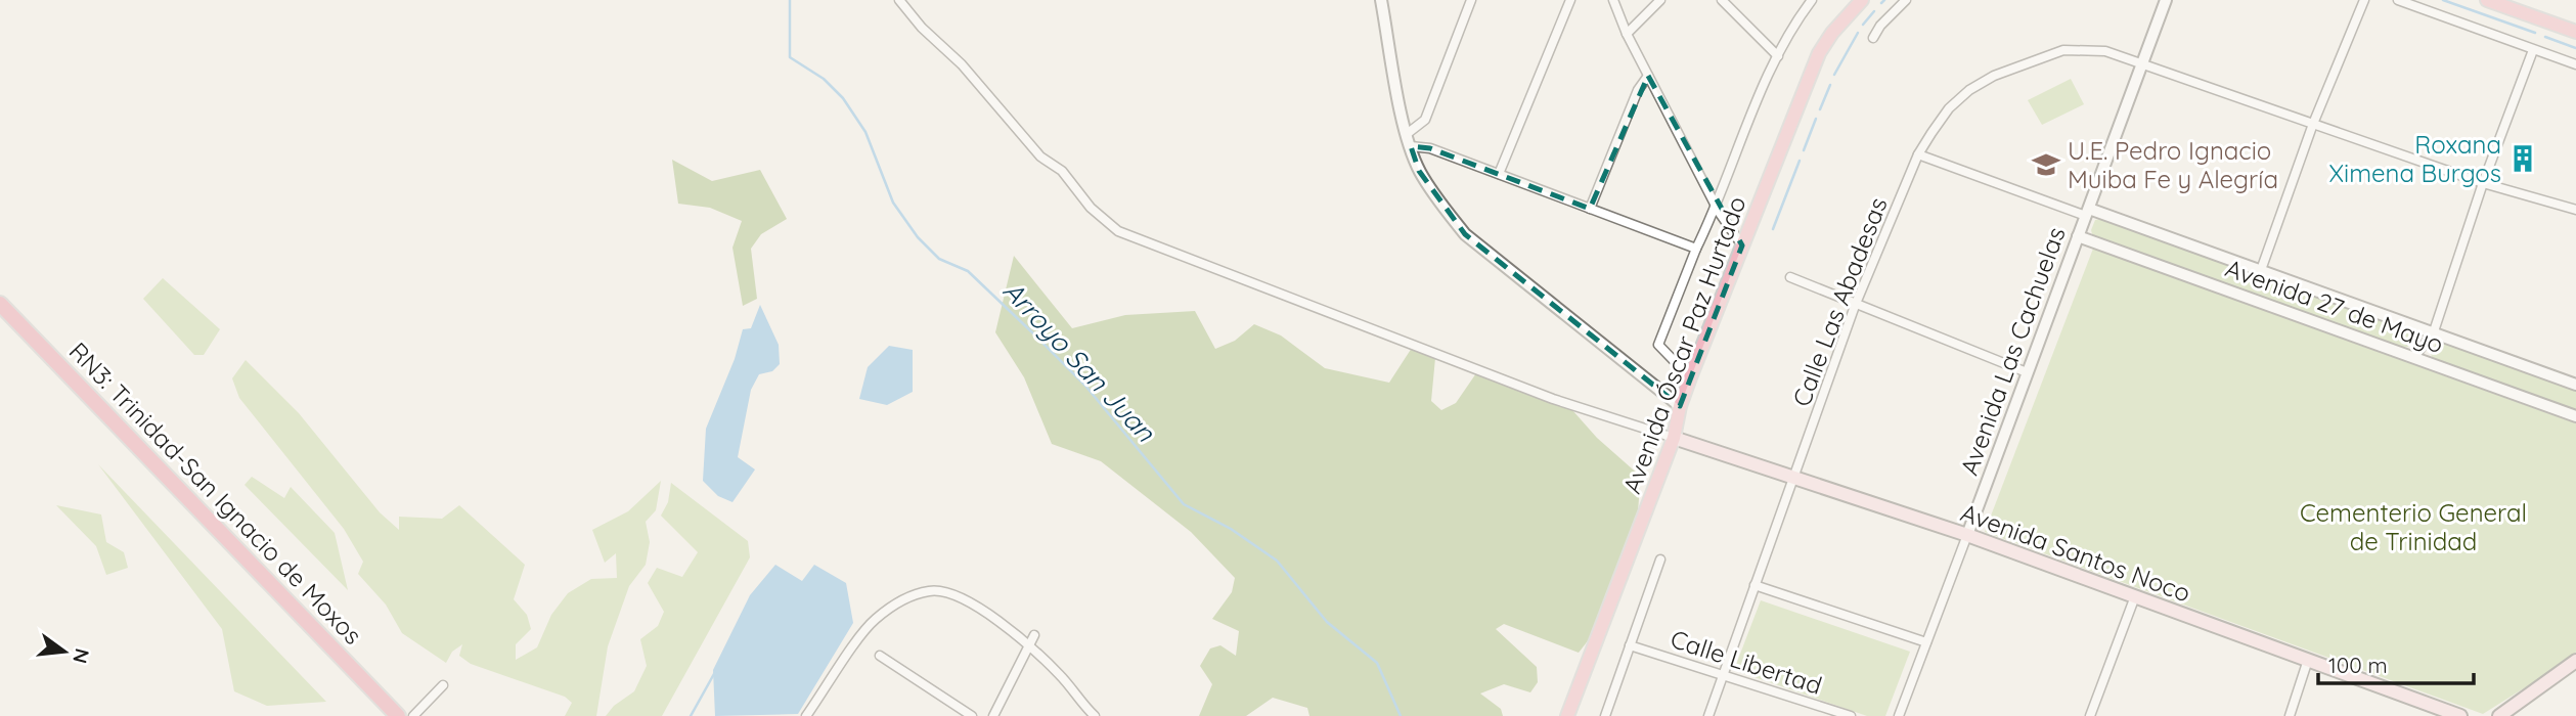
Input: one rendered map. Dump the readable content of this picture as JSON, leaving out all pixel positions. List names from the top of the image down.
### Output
{
  "streets": {
    "highway": ["RN3: Trinidad-San Ignacio de Moxos"],
    "main road": ["Avenida Óscar Paz Hurtado", "Avenida Santos Noco"],
    "street": [
      "Calle Las Abadesas",
      "Avenida 27 de Mayo",
      "Avenida Las Cachuelas",
      "Calle Libertad"
    ]
  },
  "crossings": [
    ["Calle Las Abadesas", "Avenida 27 de Mayo"],
    ["Calle Las Abadesas", "Avenida Las Cachuelas"],
    ["Calle Las Abadesas", "Avenida Santos Noco"],
    ["Calle Las Abadesas", "Calle Libertad"],
    ["Avenida 27 de Mayo", "Avenida Las Cachuelas"],
    ["Avenida Óscar Paz Hurtado", "Avenida Santos Noco"],
    ["Avenida Las Cachuelas", "Avenida Santos Noco"]
  ],
  "water": ["Arroyo San Juan"],
  "parks": ["Cementerio General de Trinidad"],
  "places": {
    "building": ["Roxana Ximena Burgos"],
    "school or university": ["U.E. Pedro Ignacio Muiba Fe y Alegría"]
  },
  "scale_bar": "100 m",
  "north": "right"
}
